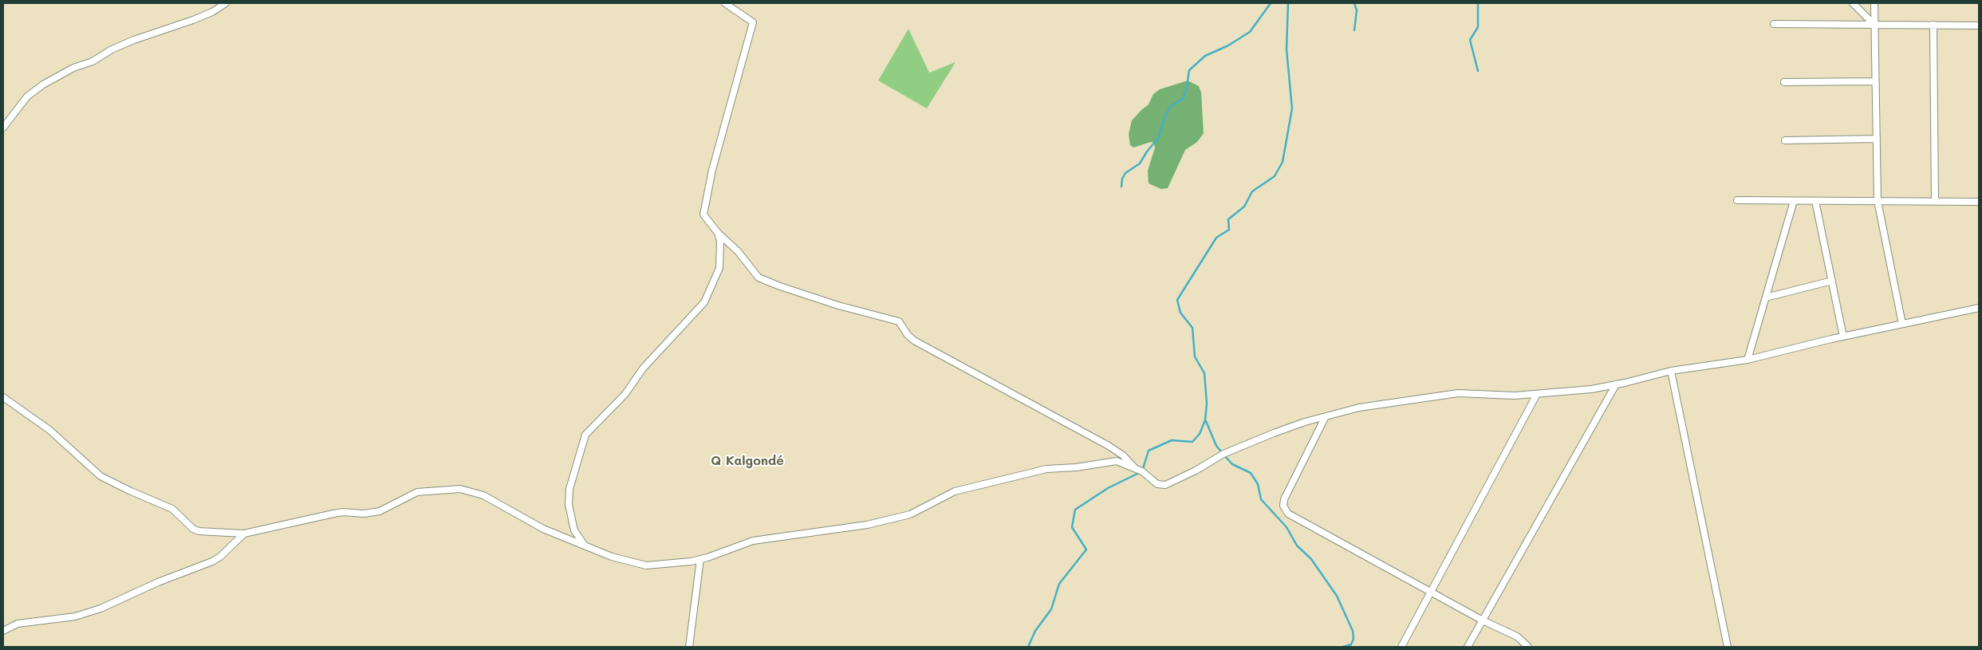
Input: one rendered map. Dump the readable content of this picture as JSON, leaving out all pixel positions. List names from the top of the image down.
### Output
{
  "districts": ["Q Kalgondé"]
}
